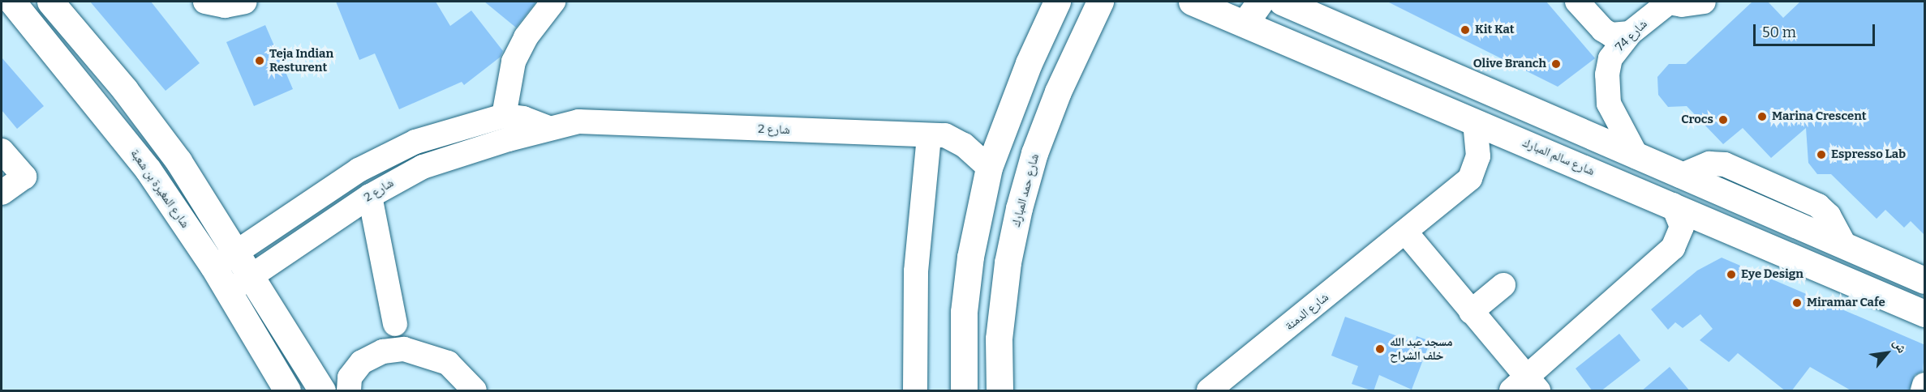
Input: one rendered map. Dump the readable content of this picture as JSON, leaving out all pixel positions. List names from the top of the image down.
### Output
{
  "streets": {
    "main road": ["شارع سالم المبارك", "شارع المغيرة بن شعبة", "شارع حمد المبارك"],
    "street": ["شارع 74", "شارع 2", "شارع الدمنة"]
  },
  "crossings": [
    ["شارع 2", "شارع المغيرة بن شعبة"],
    ["شارع سالم المبارك", "شارع الدمنة"]
  ],
  "places": [
    "Kit Kat",
    "Teja Indian Resturent",
    "Olive Branch",
    "Marina Crescent",
    "Crocs",
    "Espresso Lab",
    "Eye Design",
    "Miramar Cafe",
    "مسجد عبد الله خلف الشراح"
  ],
  "scale_bar": "50 m",
  "north": "top right"
}
